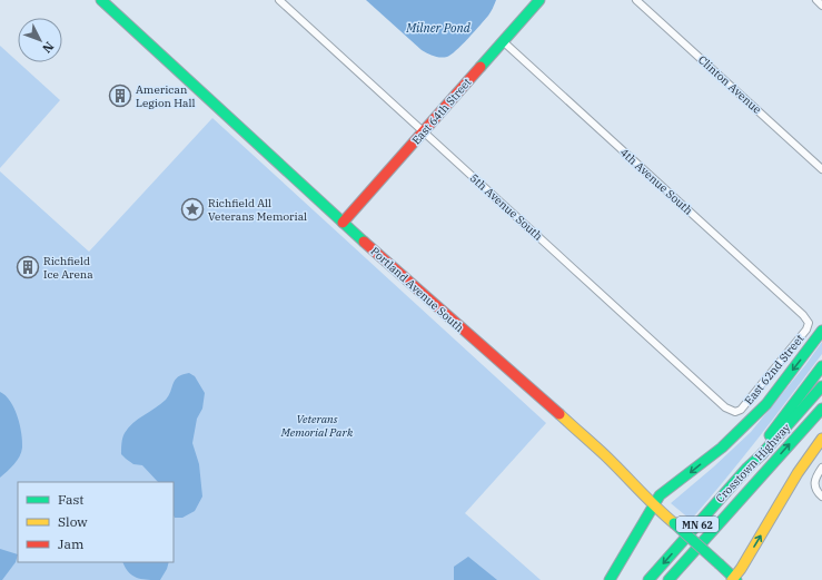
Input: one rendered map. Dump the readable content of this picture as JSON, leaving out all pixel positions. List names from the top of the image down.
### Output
{
  "streets": {
    "main road": [
      "East 64th Street",
      "Portland Avenue South",
      "Crosstown Highway",
      "MN 62"
    ],
    "street": [
      "Clinton Avenue",
      "4th Avenue South",
      "5th Avenue South",
      "East 62nd Street"
    ]
  },
  "crossings": [
    ["East 64th Street", "4th Avenue South"],
    ["East 64th Street", "5th Avenue South"],
    ["East 64th Street", "Portland Avenue South"],
    ["4th Avenue South", "East 62nd Street"],
    ["5th Avenue South", "East 62nd Street"]
  ],
  "water": ["Milner Pond"],
  "parks": ["Veterans Memorial Park"],
  "places": {
    "building": ["American Legion Hall", "Richfield Ice Arena"],
    "place": ["Richfield All Veterans Memorial"]
  },
  "legend": ["Fast", "Slow", "Jam"],
  "north": "bottom right"
}
